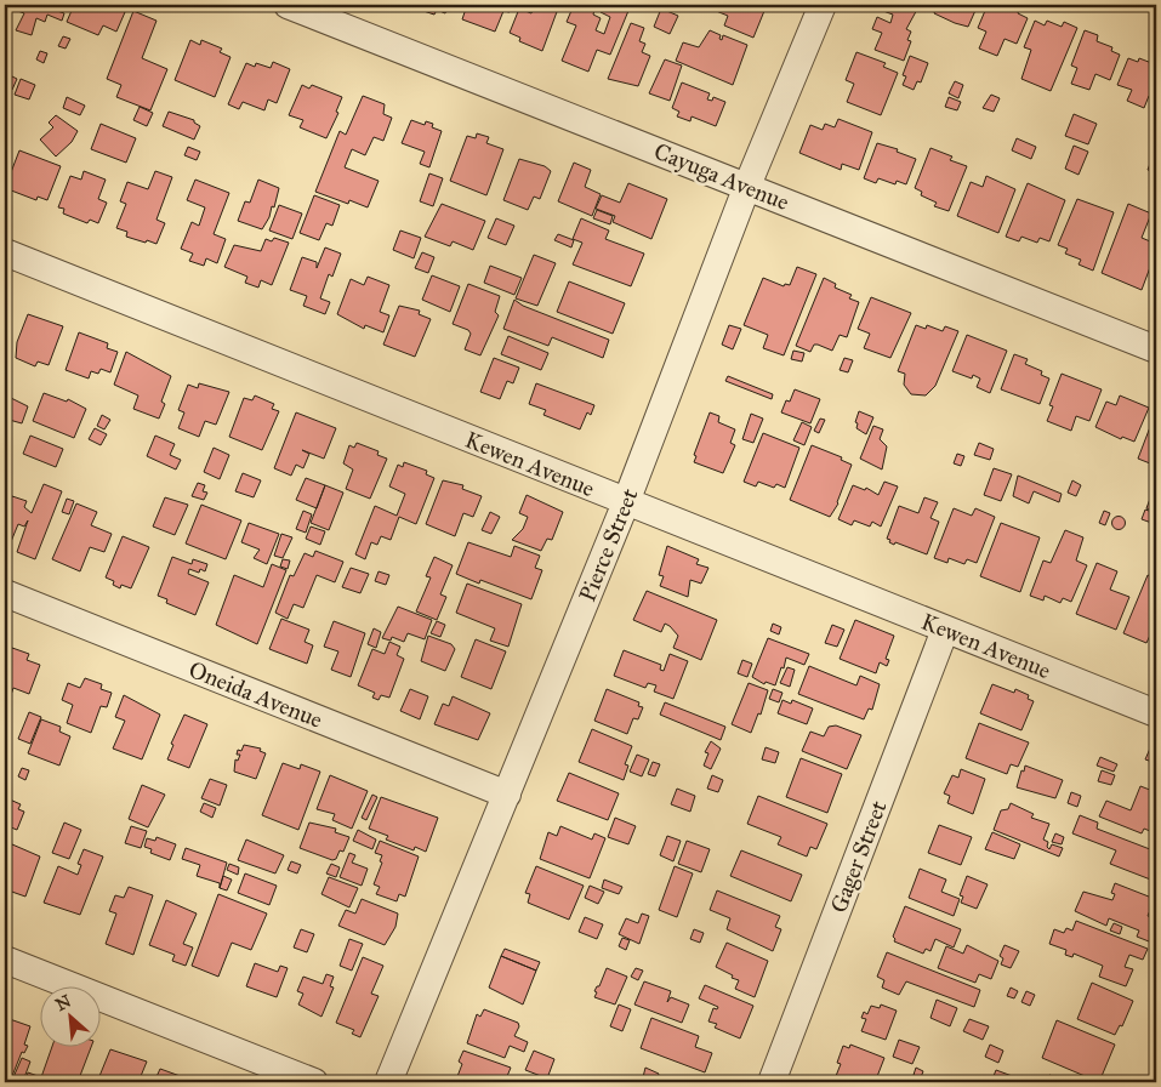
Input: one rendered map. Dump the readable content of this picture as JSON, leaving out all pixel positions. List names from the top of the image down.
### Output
{
  "streets": {
    "street": [
      "Cayuga Avenue",
      "Kewen Avenue",
      "Pierce Street",
      "Oneida Avenue",
      "Gager Street"
    ]
  },
  "crossings": [
    ["Cayuga Avenue", "Pierce Street"],
    ["Kewen Avenue", "Pierce Street"],
    ["Kewen Avenue", "Gager Street"],
    ["Pierce Street", "Oneida Avenue"]
  ],
  "north": "top left"
}
